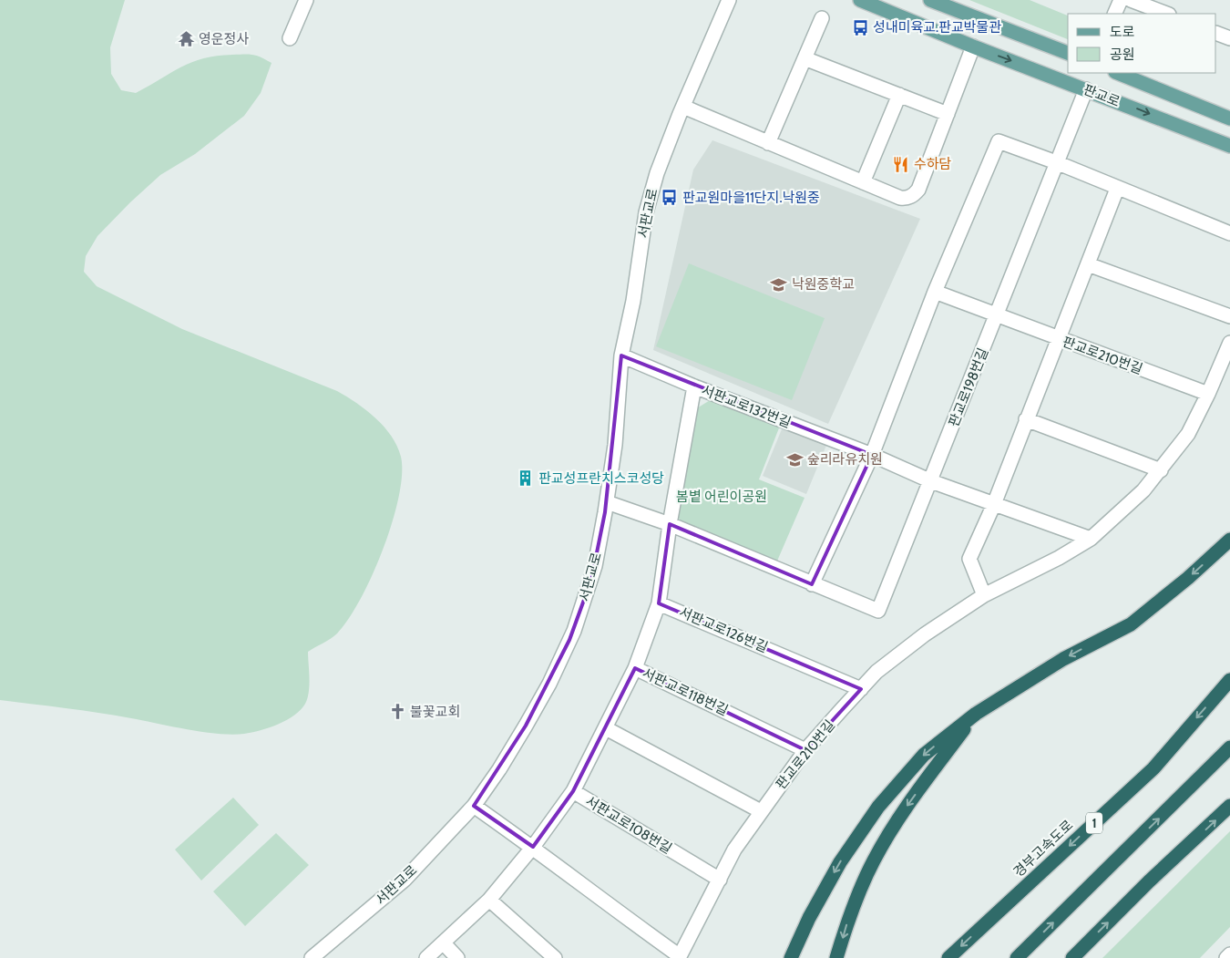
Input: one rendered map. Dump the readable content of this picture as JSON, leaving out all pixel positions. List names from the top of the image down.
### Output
{
  "streets": {
    "highway": ["1", "경부고속도로"],
    "main road": ["판교로"],
    "street": [
      "서판교로",
      "판교로210번길",
      "판교로198번길",
      "서판교로132번길",
      "서판교로126번길",
      "서판교로118번길",
      "서판교로108번길"
    ]
  },
  "crossings": [
    ["판교로", "판교로198번길"],
    ["서판교로", "서판교로132번길"],
    ["판교로210번길", "판교로198번길"],
    ["판교로210번길", "서판교로132번길"],
    ["판교로210번길", "서판교로126번길"],
    ["판교로210번길", "서판교로118번길"],
    ["판교로210번길", "서판교로108번길"],
    ["판교로198번길", "서판교로132번길"],
    ["서판교로118번길", "서판교로108번길"]
  ],
  "parks": ["봄볕 어린이공원"],
  "places": {
    "bus stop": ["성내미육교.판교박물관", "판교원마을11단지.낙원중"],
    "temple": ["영운정사"],
    "restaurant": ["수하담"],
    "school or university": ["낙원중학교", "숲리라유치원"],
    "building": ["판교성프란치스코성당"],
    "church": ["불꽃교회"]
  },
  "legend": ["도로", "공원"]
}
